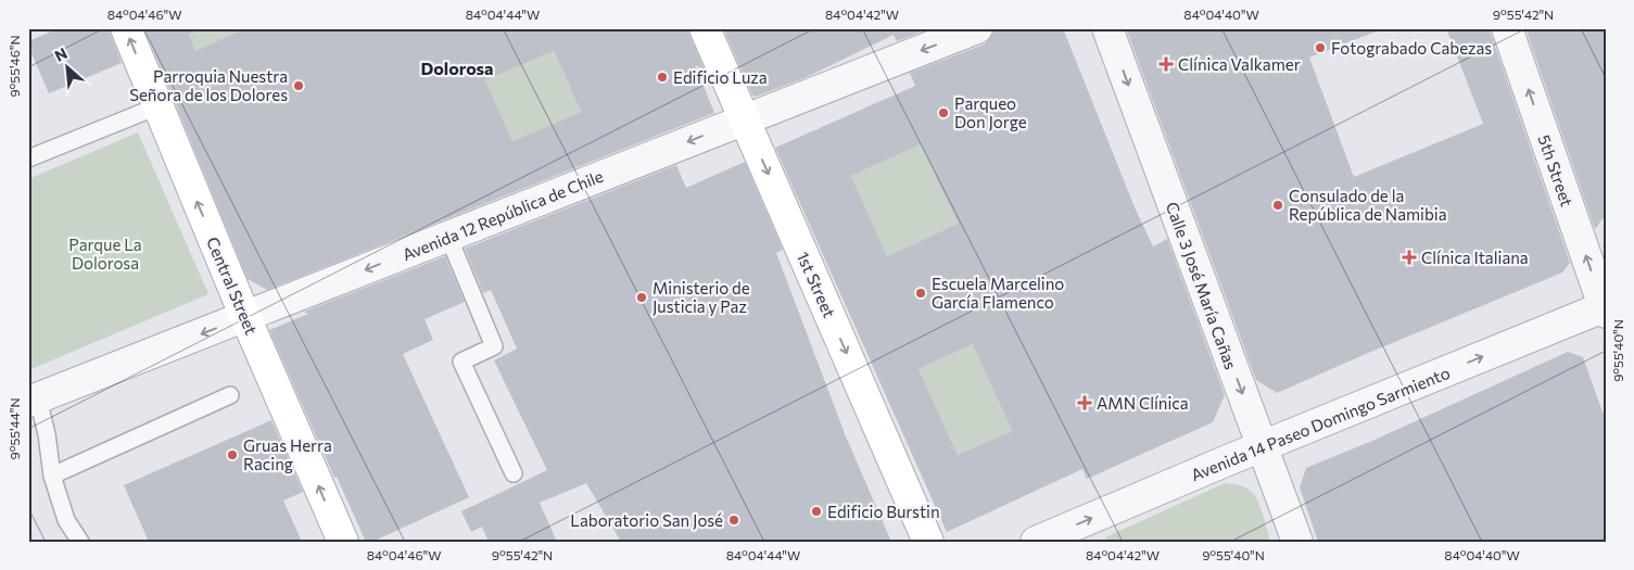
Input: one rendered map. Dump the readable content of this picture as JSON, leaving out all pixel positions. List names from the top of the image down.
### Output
{
  "streets": {
    "street": [
      "5th Street",
      "Avenida 12 República de Chile",
      "1st Street",
      "Central Street",
      "Calle 3 José María Cañas",
      "Avenida 14 Paseo Domingo Sarmiento"
    ]
  },
  "crossings": [
    ["5th Street", "Avenida 14 Paseo Domingo Sarmiento"],
    ["Avenida 12 República de Chile", "1st Street"],
    ["Avenida 12 República de Chile", "Central Street"],
    ["Calle 3 José María Cañas", "Avenida 14 Paseo Domingo Sarmiento"]
  ],
  "one_way": [
    "5th Street",
    "Avenida 12 República de Chile",
    "1st Street",
    "Central Street",
    "Calle 3 José María Cañas",
    "Avenida 14 Paseo Domingo Sarmiento"
  ],
  "districts": ["Dolorosa"],
  "parks": ["Parque La Dolorosa"],
  "places": {
    "other": [
      "Fotograbado Cabezas",
      "Edificio Luza",
      "Parroquia Nuestra Señora de los Dolores",
      "Parqueo Don Jorge",
      "Consulado de la República de Namibia",
      "Escuela Marcelino García Flamenco",
      "Ministerio de Justicia y Paz",
      "Gruas Herra Racing",
      "Edificio Burstin",
      "Laboratorio San José"
    ],
    "health": ["Clínica Valkamer", "Clínica Italiana", "AMN Clínica"]
  },
  "north": "top left",
  "coordinates": [
    "84°04'46\"W",
    "84°04'44\"W",
    "84°04'42\"W",
    "84°04'40\"W",
    "9°55'42\"N",
    "9°55'46\"N",
    "9°55'40\"N",
    "9°55'44\"N"
  ]
}
